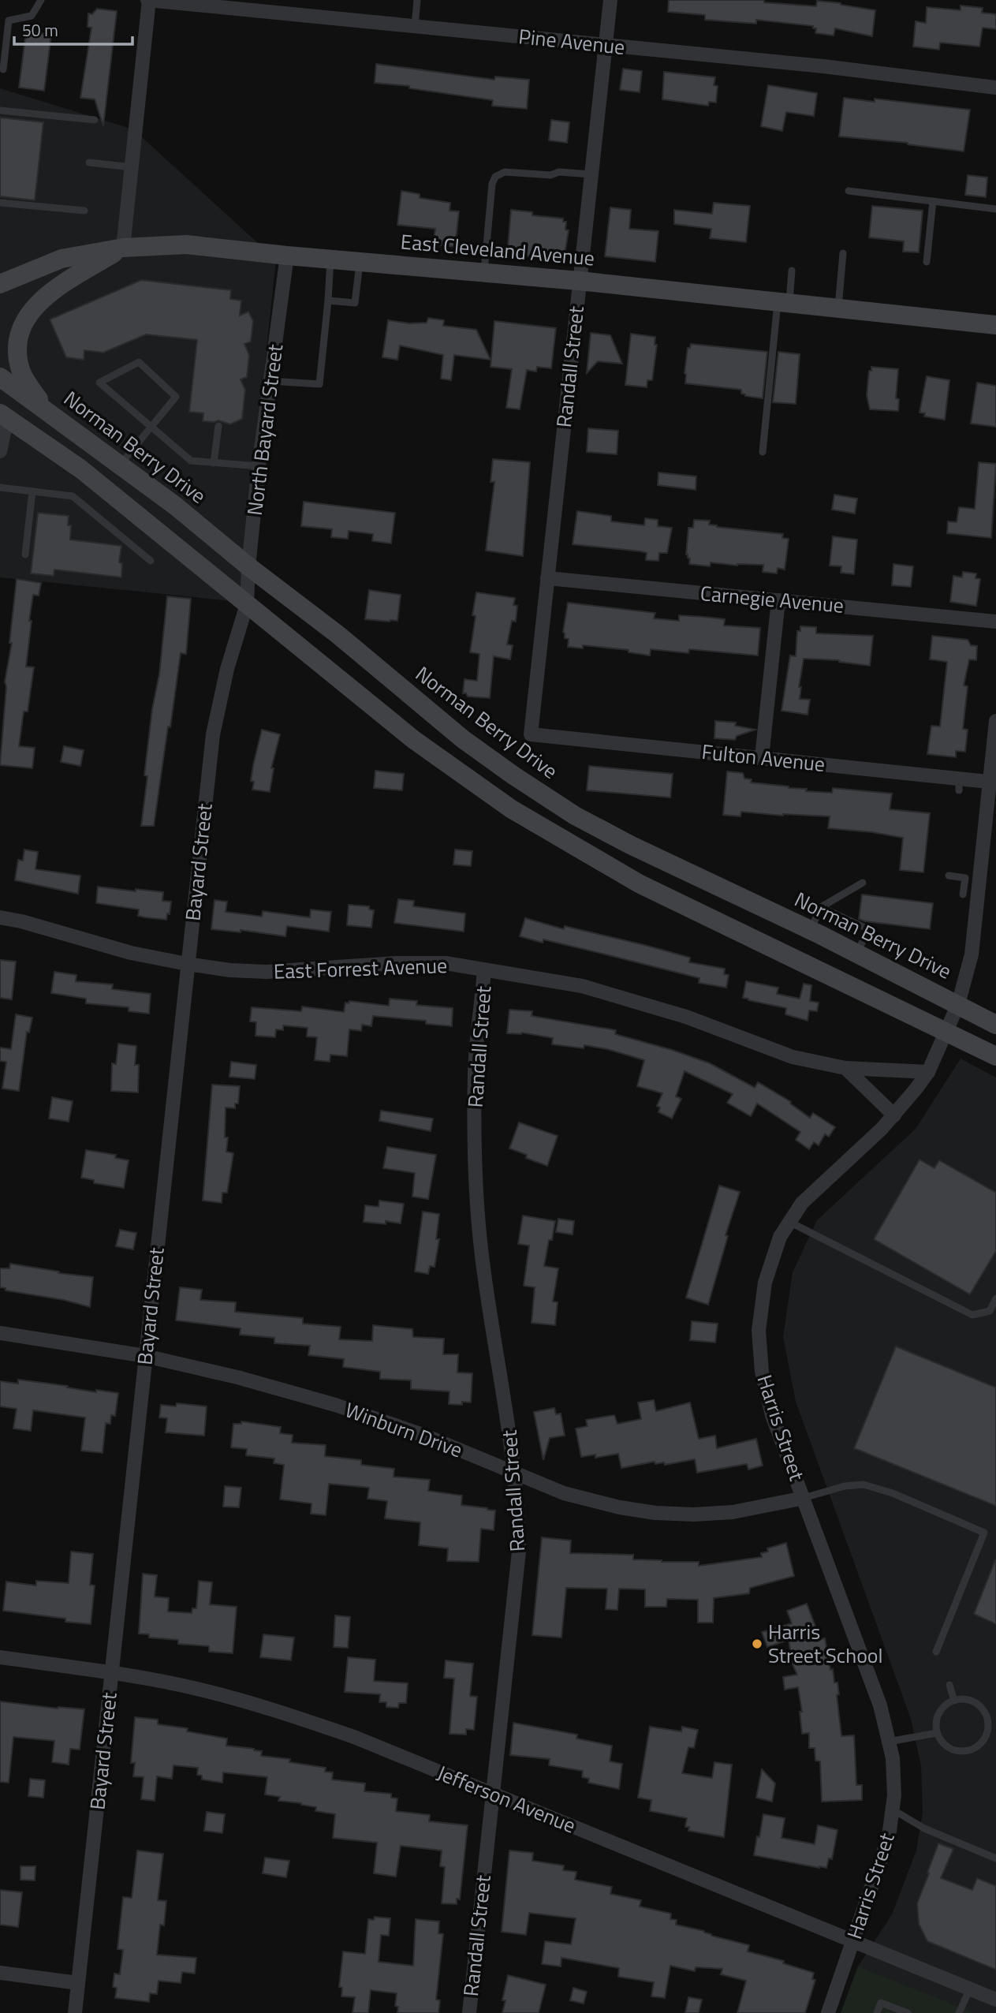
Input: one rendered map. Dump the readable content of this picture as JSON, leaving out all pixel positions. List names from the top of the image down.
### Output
{
  "streets": {
    "main road": ["East Cleveland Avenue", "Norman Berry Drive"],
    "street": [
      "Pine Avenue",
      "Randall Street",
      "North Bayard Street",
      "Carnegie Avenue",
      "Fulton Avenue",
      "Bayard Street",
      "East Forrest Avenue",
      "Harris Street",
      "Winburn Drive",
      "Jefferson Avenue"
    ]
  },
  "crossings": [
    ["Pine Avenue", "Randall Street"],
    ["East Cleveland Avenue", "Randall Street"],
    ["East Cleveland Avenue", "North Bayard Street"],
    ["Randall Street", "Carnegie Avenue"],
    ["Randall Street", "Fulton Avenue"],
    ["Randall Street", "East Forrest Avenue"],
    ["Randall Street", "Winburn Drive"],
    ["Randall Street", "Jefferson Avenue"],
    ["North Bayard Street", "Norman Berry Drive"],
    ["North Bayard Street", "Bayard Street"],
    ["Norman Berry Drive", "Harris Street"],
    ["Fulton Avenue", "Harris Street"],
    ["Bayard Street", "East Forrest Avenue"],
    ["Bayard Street", "Winburn Drive"],
    ["Bayard Street", "Jefferson Avenue"],
    ["East Forrest Avenue", "Harris Street"],
    ["Harris Street", "Winburn Drive"],
    ["Harris Street", "Jefferson Avenue"]
  ],
  "places": ["Harris Street School"],
  "scale_bar": "50 m"
}
